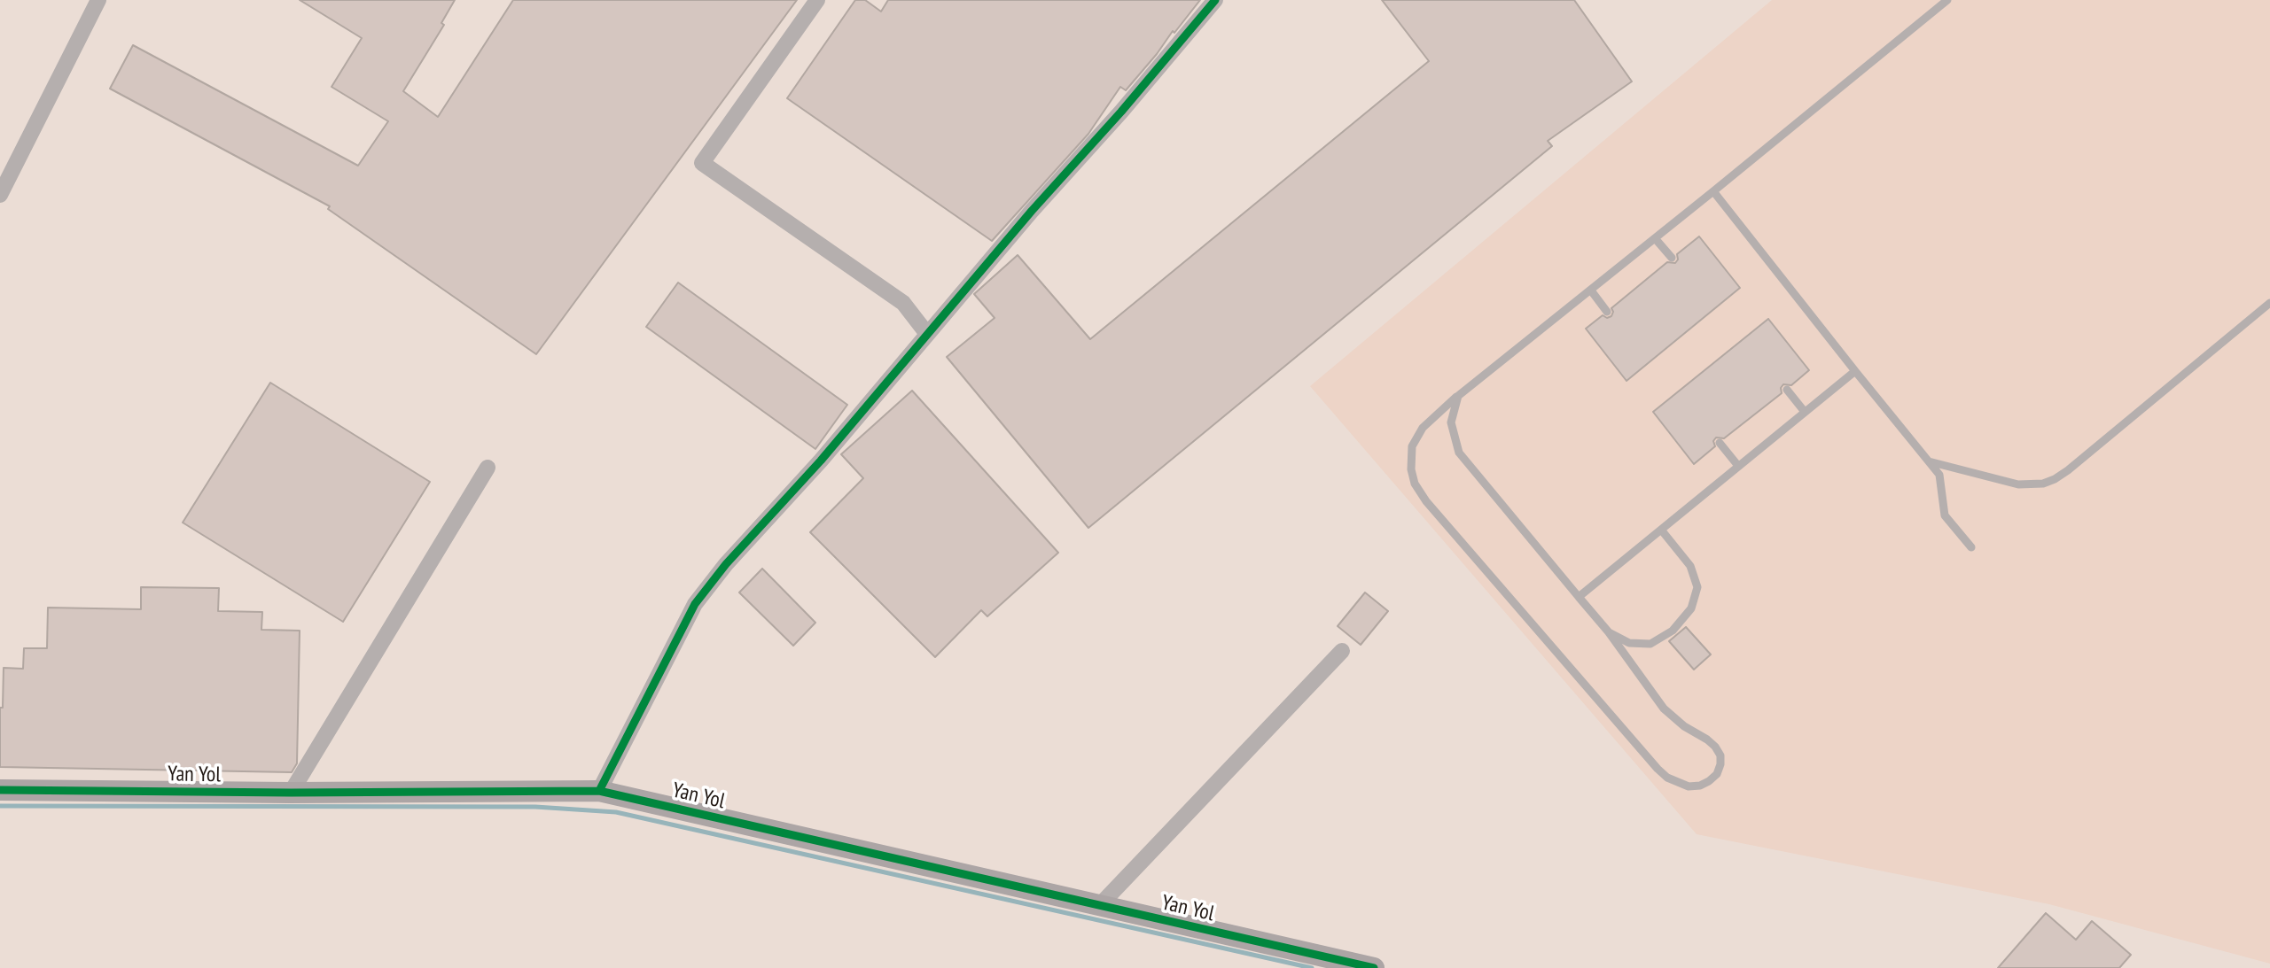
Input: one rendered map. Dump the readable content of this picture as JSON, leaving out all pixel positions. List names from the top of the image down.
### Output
{
  "streets": {
    "street": ["Yan Yol"]
  }
}
